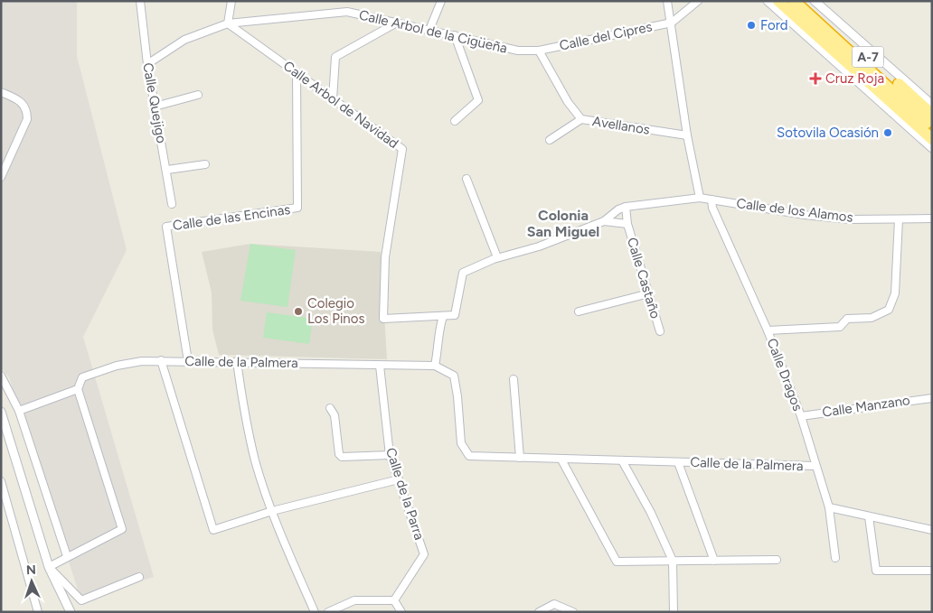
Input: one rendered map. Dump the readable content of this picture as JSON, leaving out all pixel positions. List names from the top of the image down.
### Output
{
  "streets": {
    "highway": ["A-7"],
    "street": [
      "Calle Arbol de la Cigüeña",
      "Calle del Cipres",
      "Calle Quejigo",
      "Calle Arbol de Navidad",
      "Avellanos",
      "Calle de los Alamos",
      "Calle de las Encinas",
      "Calle Castaño",
      "Calle de la Palmera",
      "Calle Dragos",
      "Calle Manzano",
      "Calle de la Parra"
    ]
  },
  "crossings": [
    ["Calle Arbol de la Cigüeña", "Calle del Cipres"],
    ["Calle Arbol de la Cigüeña", "Calle Quejigo"],
    ["Calle Arbol de la Cigüeña", "Calle Arbol de Navidad"],
    ["Calle Arbol de la Cigüeña", "Avellanos"],
    ["Calle del Cipres", "Avellanos"],
    ["Calle Arbol de Navidad", "Calle de las Encinas"],
    ["Calle de los Alamos", "Calle Castaño"],
    ["Calle de los Alamos", "Calle Dragos"],
    ["Calle de las Encinas", "Calle de la Palmera"],
    ["Calle de la Palmera", "Calle Dragos"],
    ["Calle de la Palmera", "Calle de la Parra"],
    ["Calle Dragos", "Calle Manzano"]
  ],
  "districts": ["Colonia San Miguel"],
  "places": {
    "other": ["Ford", "Sotovila Ocasión", "Colegio Los Pinos"],
    "health": ["Cruz Roja"]
  },
  "north": "top"
}
